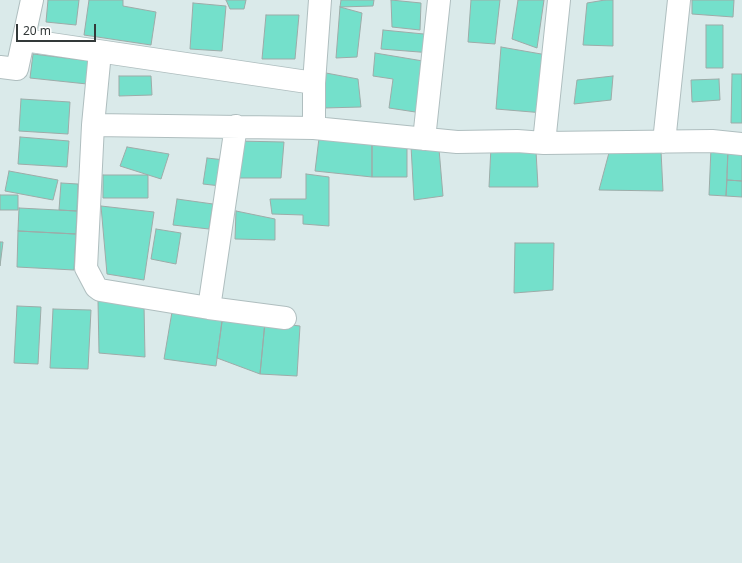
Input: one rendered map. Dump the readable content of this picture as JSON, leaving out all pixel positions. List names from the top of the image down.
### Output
{
  "scale_bar": "20 m"
}
